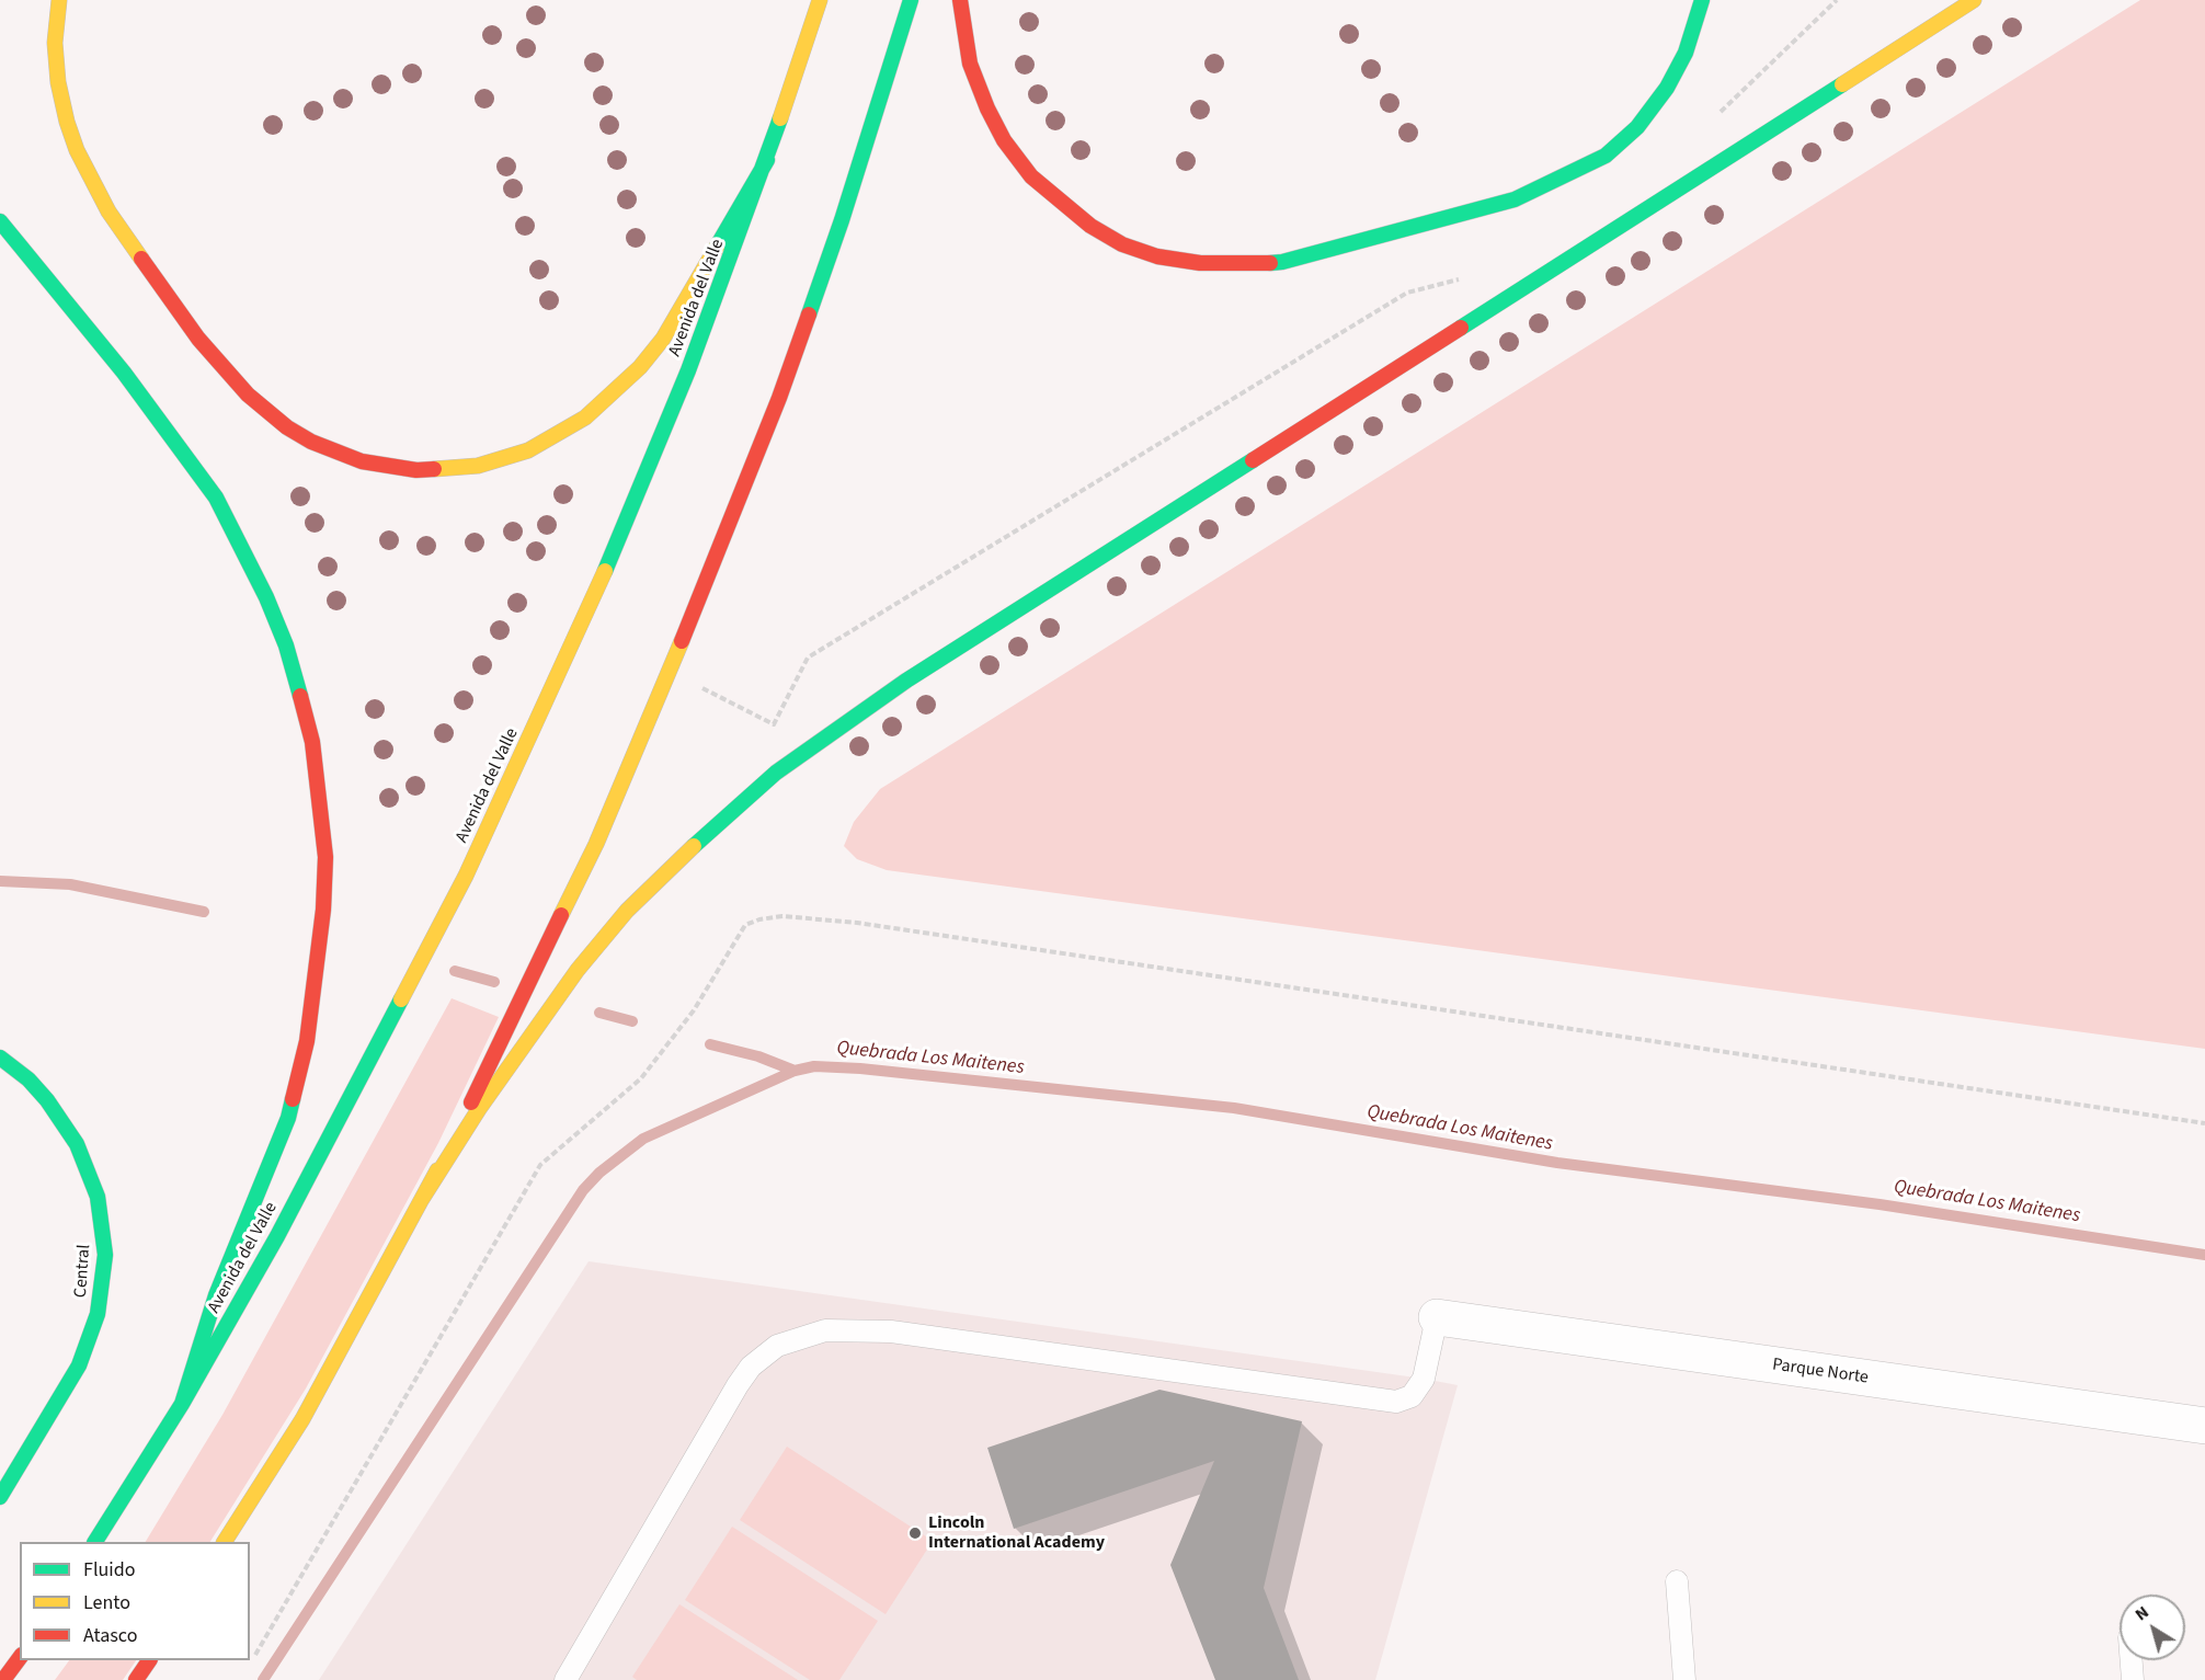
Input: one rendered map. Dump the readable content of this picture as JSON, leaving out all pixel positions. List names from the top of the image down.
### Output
{
  "streets": {
    "main road": ["Avenida del Valle", "Central"],
    "street": ["Parque Norte"]
  },
  "water": ["Quebrada Los Maitenes"],
  "places": ["Lincoln International Academy"],
  "legend": ["Fluido", "Lento", "Atasco"],
  "north": "top left"
}
